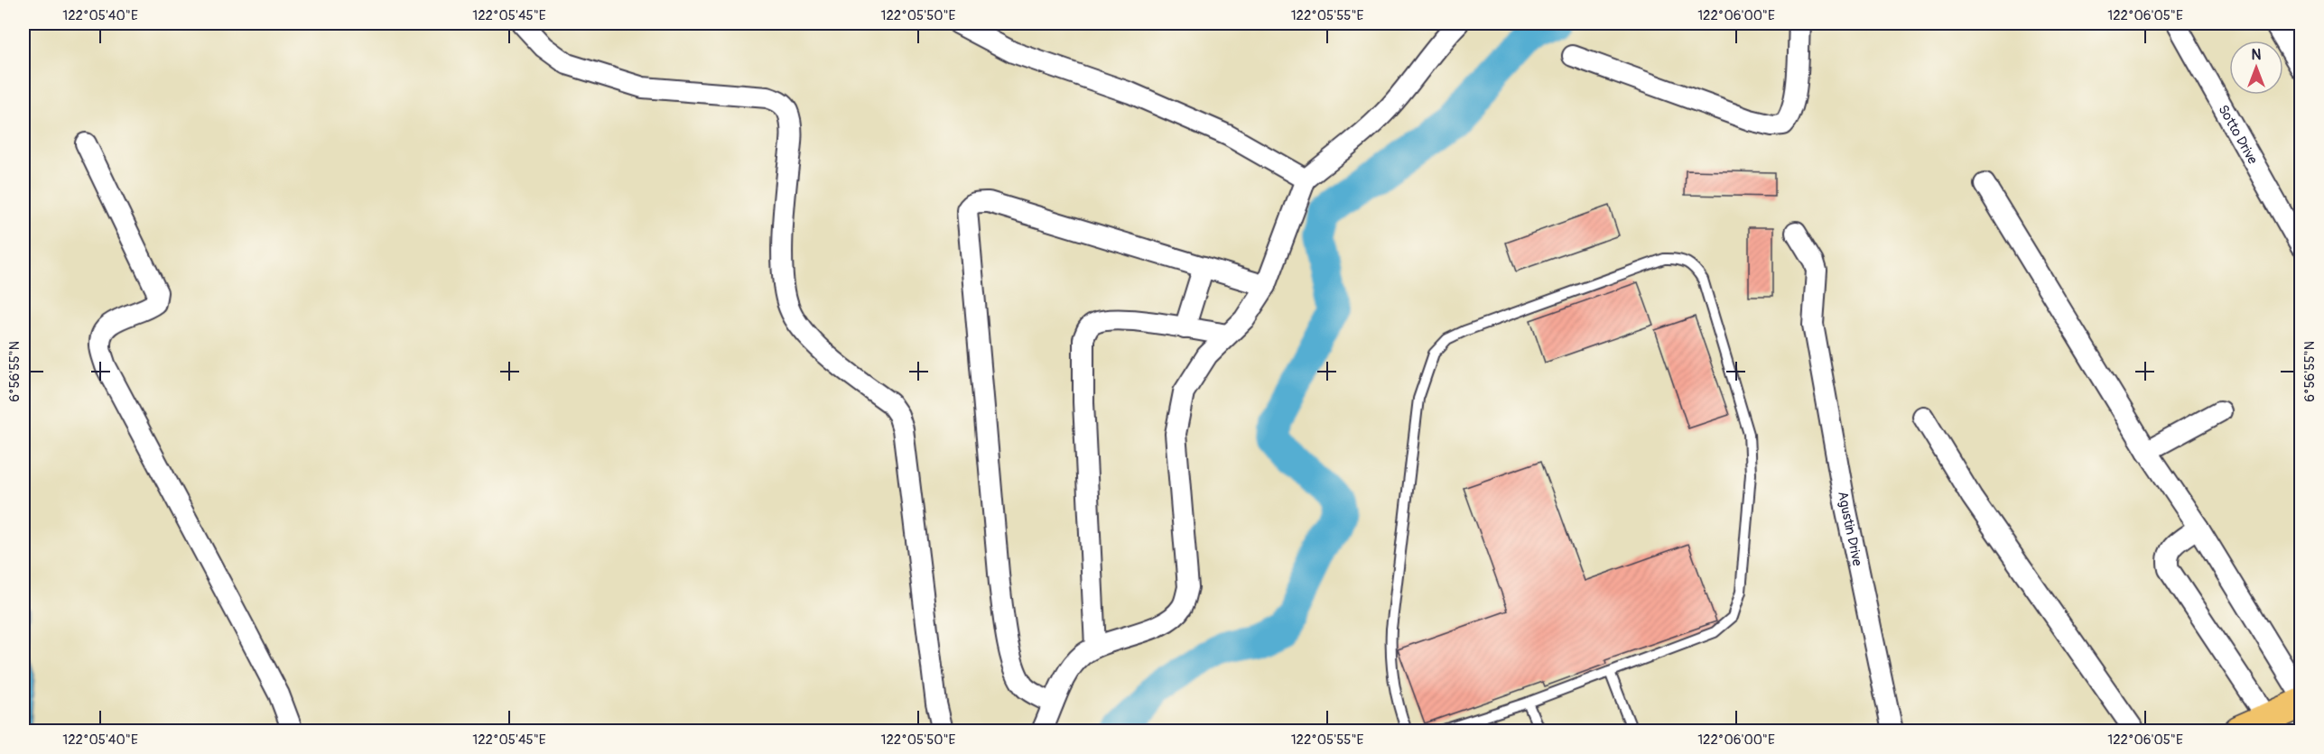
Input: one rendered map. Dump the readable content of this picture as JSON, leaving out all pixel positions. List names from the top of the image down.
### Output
{
  "streets": {
    "street": ["Sotto Drive", "Agustin Drive"]
  },
  "north": "top",
  "coordinates": [
    "122°05'40\"E",
    "122°05'45\"E",
    "122°05'50\"E",
    "122°05'55\"E",
    "122°06'00\"E",
    "122°06'05\"E",
    "6°56'55\"N"
  ]
}
